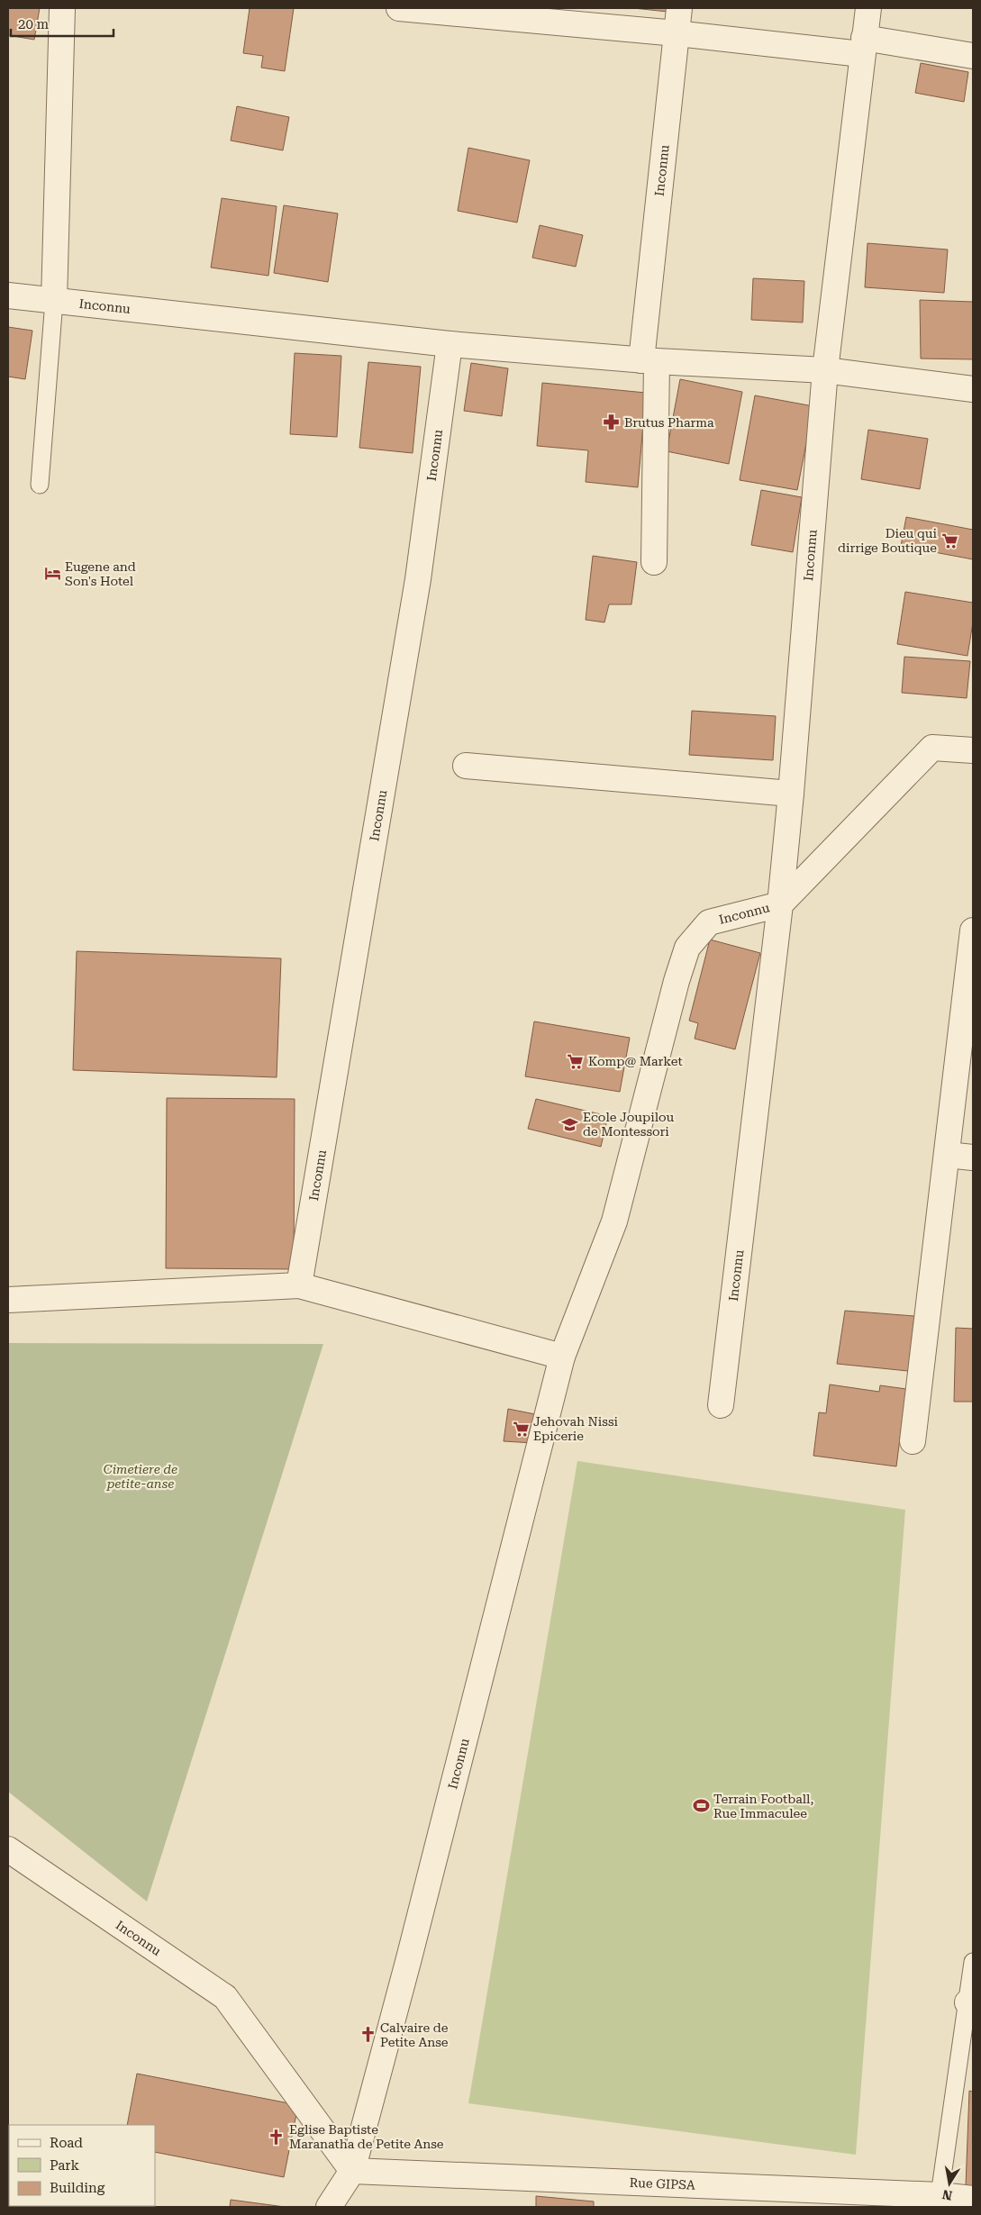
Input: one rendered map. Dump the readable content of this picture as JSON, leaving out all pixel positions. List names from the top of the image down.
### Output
{
  "streets": {
    "street": ["Inconnu", "Rue GIPSA"]
  },
  "crossings": [
    ["Inconnu", "Rue GIPSA"]
  ],
  "parks": ["Cimetiere de petite-anse"],
  "places": {
    "pharmacy": ["Brutus Pharma"],
    "supermarket": ["Dieu qui dirrige Boutique", "Komp@ Market", "Jehovah Nissi Epicerie"],
    "hotel": ["Eugene and Son's Hotel"],
    "school or university": ["Ecole Joupilou de Montessori"],
    "sports": ["Terrain Football, Rue Immaculee"],
    "church": ["Calvaire de Petite Anse", "Eglise Baptiste Maranatha de Petite Anse"]
  },
  "legend": ["Road", "Park", "Building"],
  "scale_bar": "20 m",
  "north": "bottom"
}
